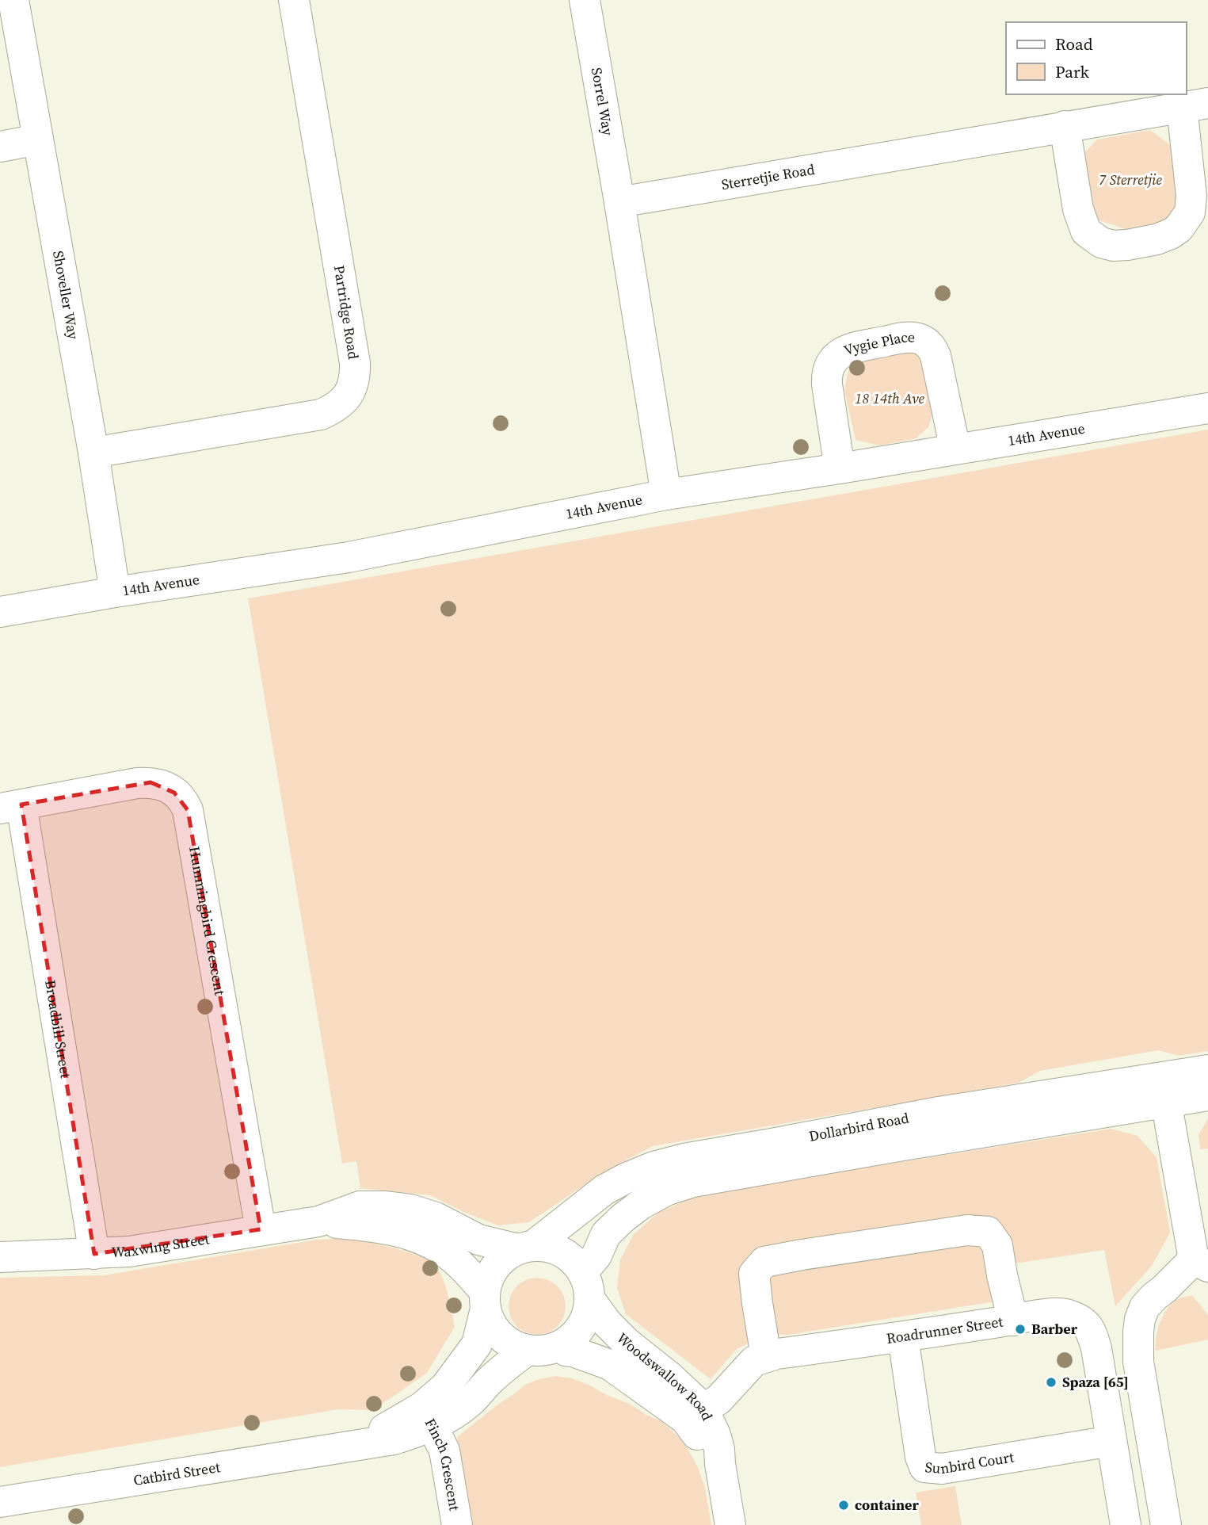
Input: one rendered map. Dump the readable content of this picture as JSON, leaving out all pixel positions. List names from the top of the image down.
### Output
{
  "streets": {
    "street": [
      "Sorrel Way",
      "Sterretjie Road",
      "Shoveller Way",
      "Partridge Road",
      "Vygie Place",
      "14th Avenue",
      "Hummingbird Crescent",
      "Broadbill Street",
      "Dollarbird Road",
      "Waxwing Street",
      "Roadrunner Street",
      "Woodswallow Road",
      "Sunbird Court",
      "Finch Crescent",
      "Catbird Street"
    ]
  },
  "crossings": [
    ["Sorrel Way", "Sterretjie Road"],
    ["Shoveller Way", "Partridge Road"],
    ["Shoveller Way", "14th Avenue"],
    ["Vygie Place", "14th Avenue"],
    ["Hummingbird Crescent", "Broadbill Street"],
    ["Hummingbird Crescent", "Waxwing Street"],
    ["Broadbill Street", "Waxwing Street"],
    ["Dollarbird Road", "Waxwing Street"],
    ["Dollarbird Road", "Woodswallow Road"],
    ["Dollarbird Road", "Catbird Street"],
    ["Waxwing Street", "Woodswallow Road"],
    ["Waxwing Street", "Catbird Street"],
    ["Roadrunner Street", "Woodswallow Road"],
    ["Roadrunner Street", "Sunbird Court"],
    ["Woodswallow Road", "Catbird Street"],
    ["Finch Crescent", "Catbird Street"]
  ],
  "parks": ["7 Sterretjie", "18 14th Ave"],
  "places": ["Barber", "Spaza [65]", "container"],
  "legend": ["Road", "Park"]
}
